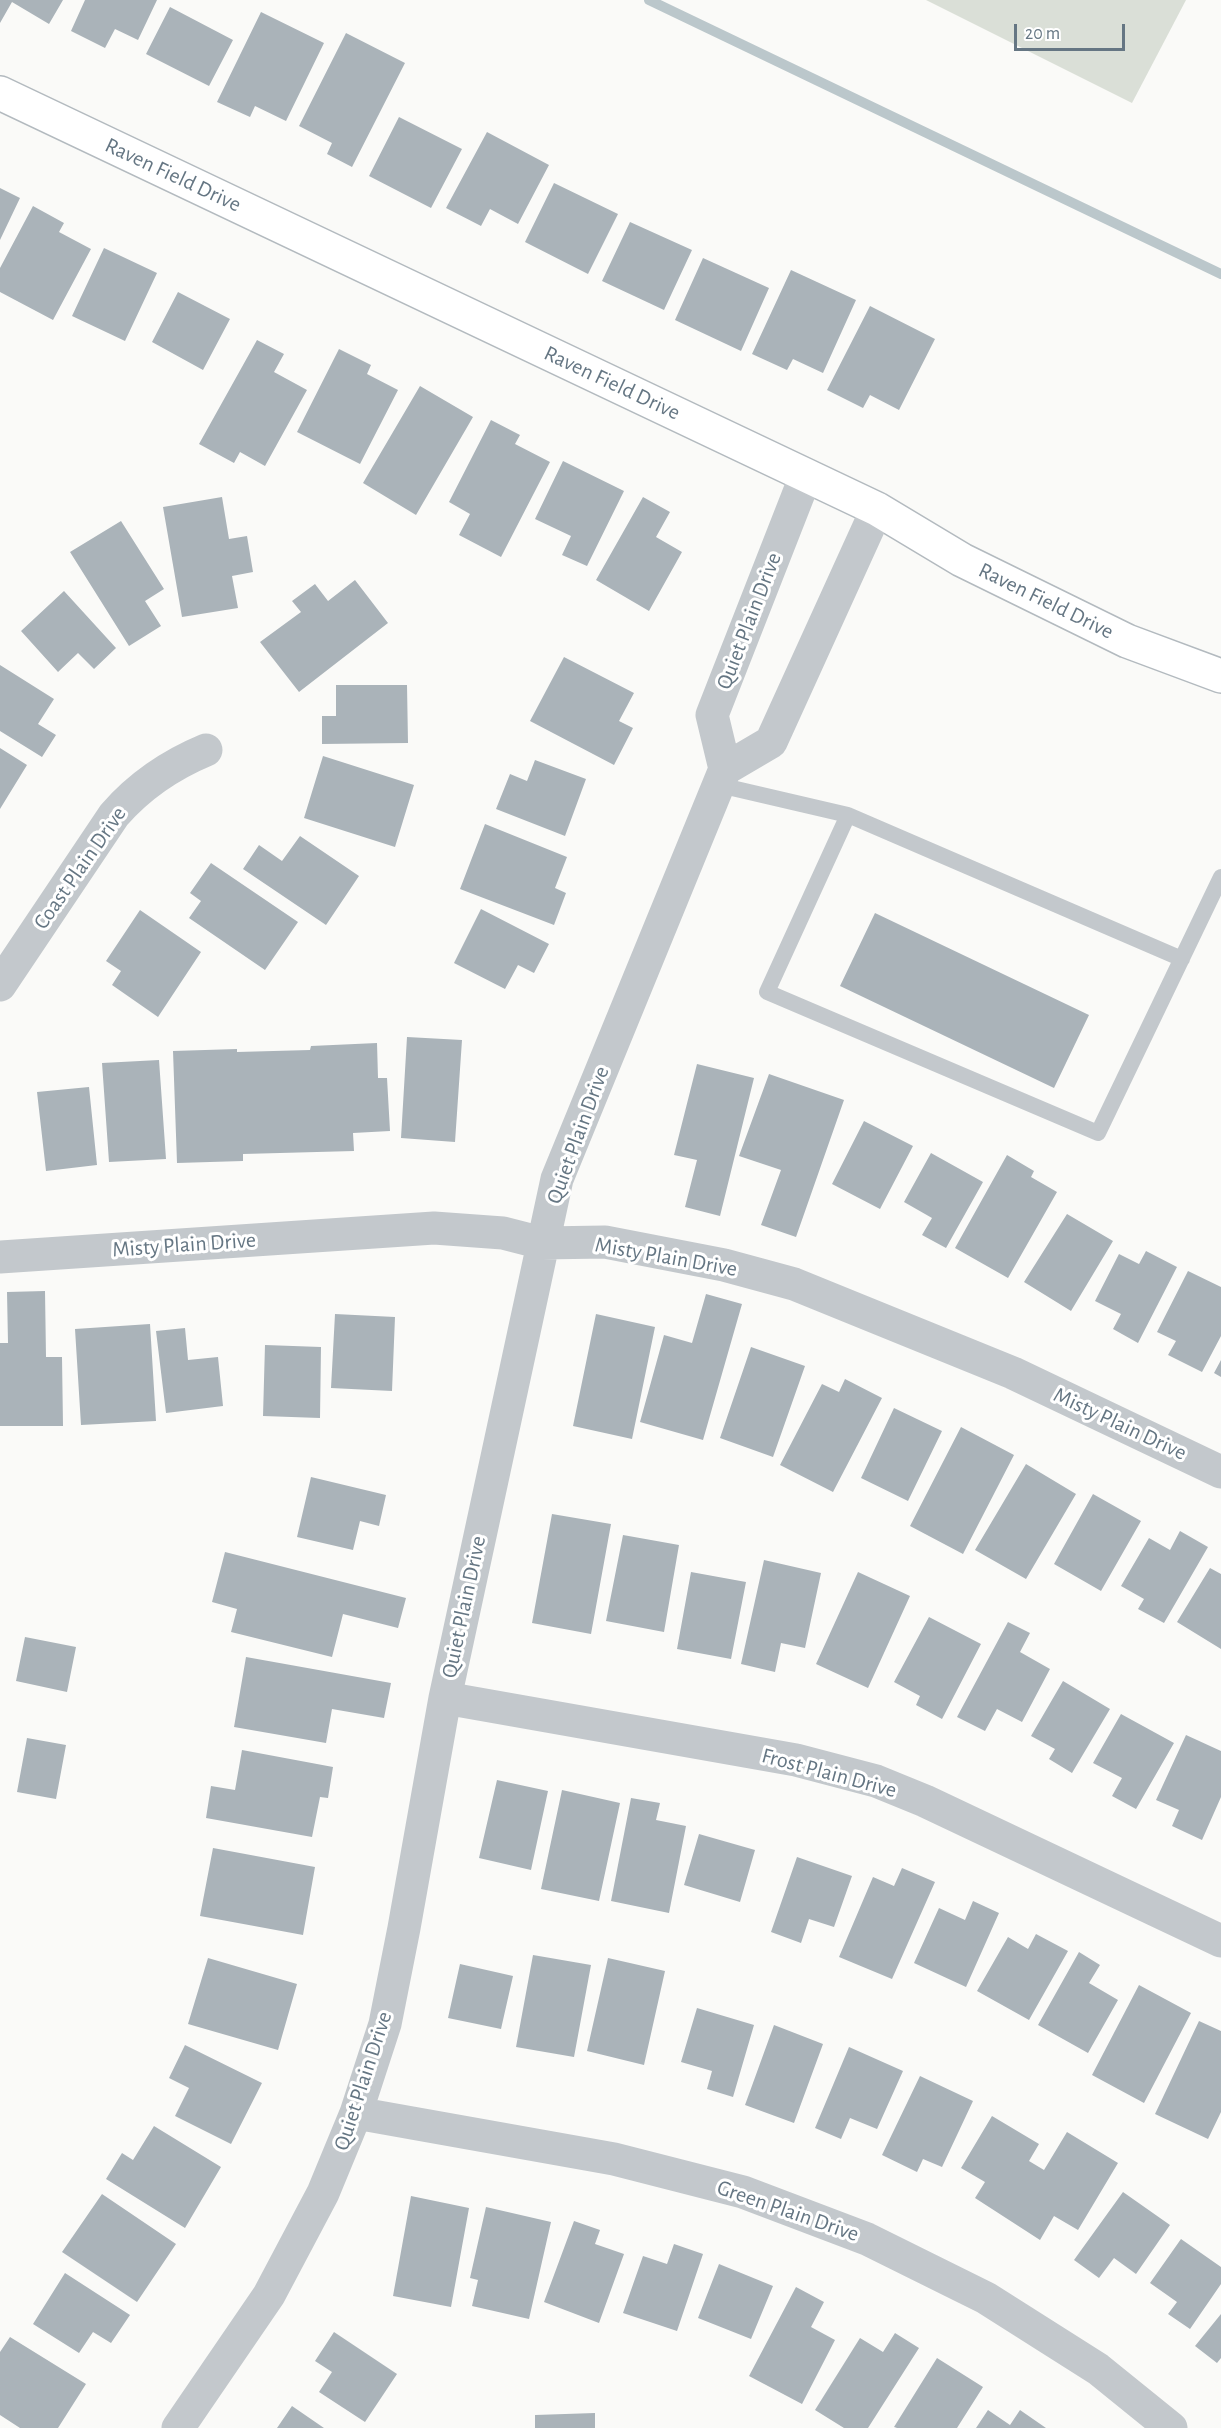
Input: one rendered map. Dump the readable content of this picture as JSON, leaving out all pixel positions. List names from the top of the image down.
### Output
{
  "streets": {
    "street": [
      "Raven Field Drive",
      "Quiet Plain Drive",
      "Coast Plain Drive",
      "Misty Plain Drive",
      "Frost Plain Drive",
      "Green Plain Drive"
    ]
  },
  "crossings": [
    ["Raven Field Drive", "Quiet Plain Drive"],
    ["Quiet Plain Drive", "Misty Plain Drive"],
    ["Quiet Plain Drive", "Frost Plain Drive"],
    ["Quiet Plain Drive", "Green Plain Drive"]
  ],
  "scale_bar": "20 m"
}
